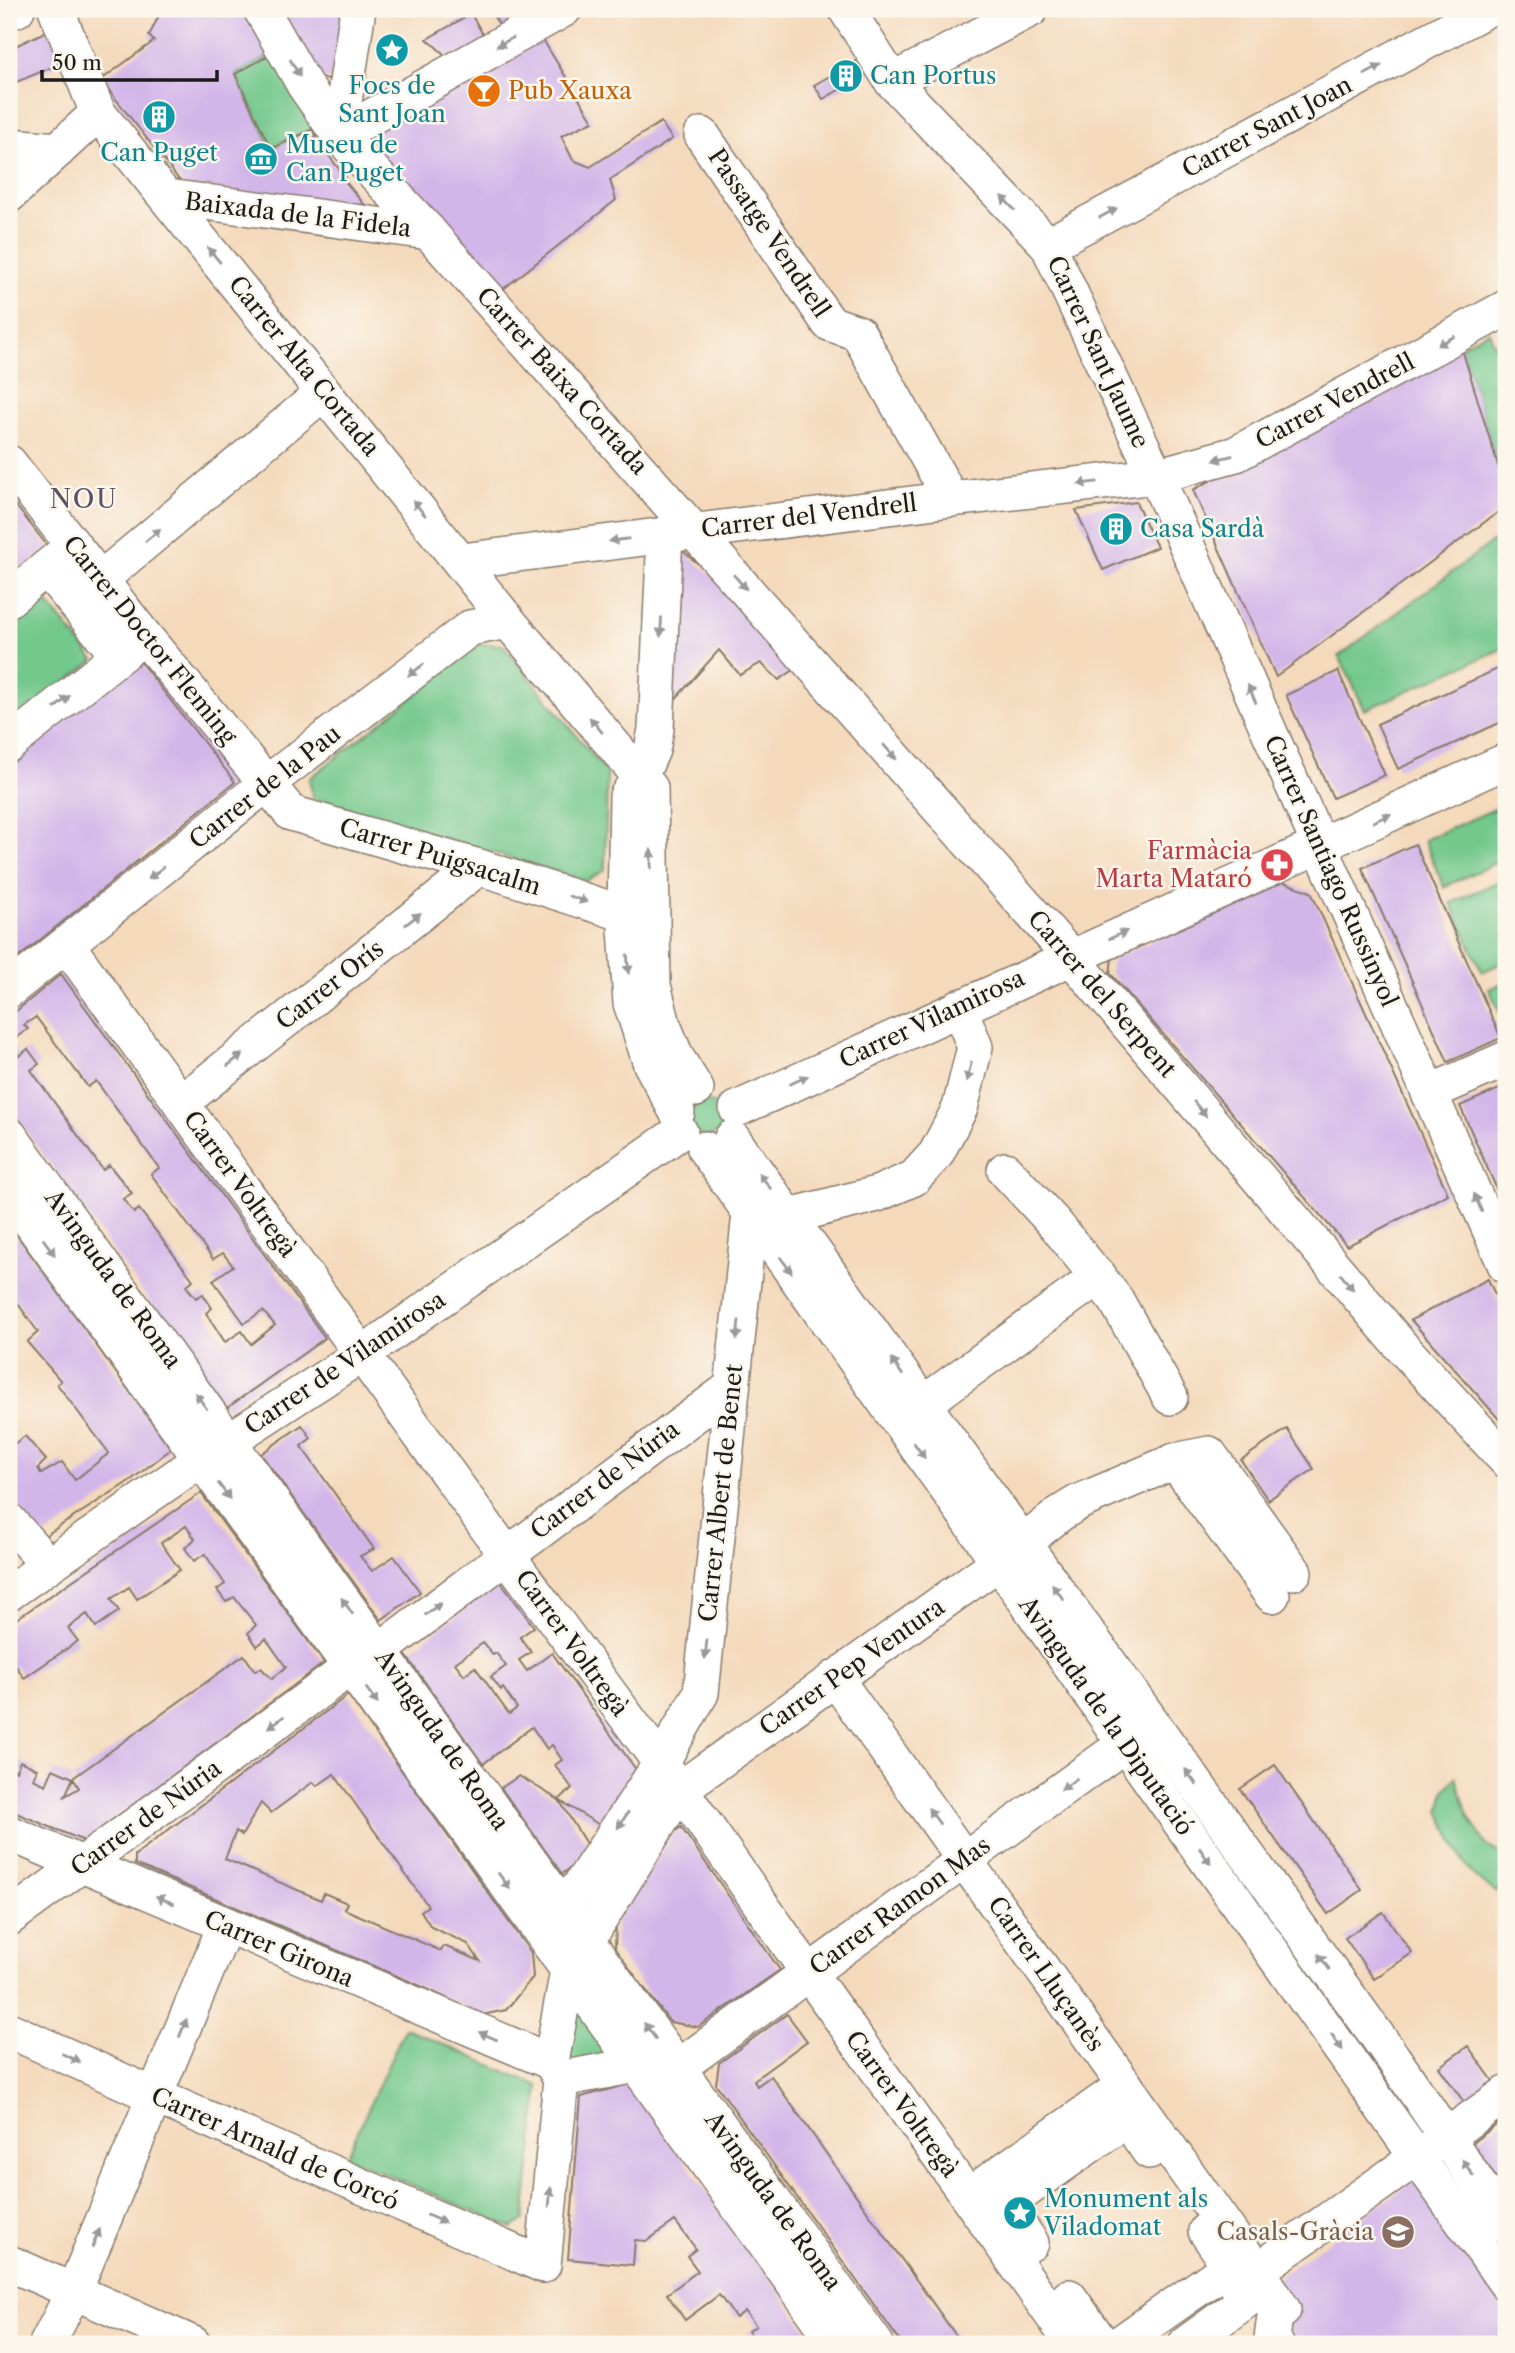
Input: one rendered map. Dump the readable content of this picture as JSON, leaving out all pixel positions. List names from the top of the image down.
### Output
{
  "streets": {
    "street": [
      "Carrer Sant Joan",
      "Baixada de la Fidela",
      "Passatge Vendrell",
      "Carrer Sant Jaume",
      "Carrer Alta Cortada",
      "Carrer Baixa Cortada",
      "Carrer Vendrell",
      "Carrer del Vendrell",
      "Carrer Doctor Fleming",
      "Carrer de la Pau",
      "Carrer Puigsacalm",
      "Carrer Santiago Russinyol",
      "Carrer Orís",
      "Carrer del Serpent",
      "Carrer Vilamirosa",
      "Carrer Voltregà",
      "Avinguda de Roma",
      "Carrer de Vilamirosa",
      "Carrer de Núria",
      "Carrer Albert de Benet",
      "Carrer Pep Ventura",
      "Avinguda de la Diputació",
      "Carrer Ramon Mas",
      "Carrer Girona",
      "Carrer Lluçanès",
      "Carrer Arnald de Corcó"
    ]
  },
  "crossings": [
    ["Carrer Sant Joan", "Carrer Sant Jaume"],
    ["Baixada de la Fidela", "Carrer Alta Cortada"],
    ["Baixada de la Fidela", "Carrer Baixa Cortada"],
    ["Passatge Vendrell", "Carrer del Vendrell"],
    ["Carrer Sant Jaume", "Carrer Vendrell"],
    ["Carrer Sant Jaume", "Carrer del Vendrell"],
    ["Carrer Sant Jaume", "Carrer Santiago Russinyol"],
    ["Carrer Alta Cortada", "Carrer del Vendrell"],
    ["Carrer Baixa Cortada", "Carrer del Vendrell"],
    ["Carrer Baixa Cortada", "Carrer del Serpent"],
    ["Carrer Vendrell", "Carrer del Vendrell"],
    ["Carrer Vendrell", "Carrer Santiago Russinyol"],
    ["Carrer del Vendrell", "Carrer Santiago Russinyol"],
    ["Carrer del Vendrell", "Carrer del Serpent"],
    ["Carrer Doctor Fleming", "Carrer de la Pau"],
    ["Carrer Doctor Fleming", "Carrer Puigsacalm"],
    ["Carrer de la Pau", "Carrer Puigsacalm"],
    ["Carrer de la Pau", "Carrer Voltregà"],
    ["Carrer Puigsacalm", "Carrer Orís"],
    ["Carrer Santiago Russinyol", "Carrer Vilamirosa"],
    ["Carrer Orís", "Carrer Voltregà"],
    ["Carrer del Serpent", "Carrer Vilamirosa"],
    ["Carrer Vilamirosa", "Carrer de Vilamirosa"],
    ["Carrer Vilamirosa", "Avinguda de la Diputació"],
    ["Carrer Voltregà", "Carrer de Vilamirosa"],
    ["Carrer Voltregà", "Carrer de Núria"],
    ["Carrer Voltregà", "Carrer Albert de Benet"],
    ["Carrer Voltregà", "Carrer Pep Ventura"],
    ["Carrer Voltregà", "Carrer Ramon Mas"],
    ["Avinguda de Roma", "Carrer de Vilamirosa"],
    ["Avinguda de Roma", "Carrer de Núria"],
    ["Avinguda de Roma", "Carrer Albert de Benet"],
    ["Avinguda de Roma", "Carrer Ramon Mas"],
    ["Carrer de Vilamirosa", "Avinguda de la Diputació"],
    ["Carrer de Núria", "Carrer Albert de Benet"],
    ["Carrer de Núria", "Carrer Girona"],
    ["Carrer Albert de Benet", "Carrer Pep Ventura"],
    ["Carrer Albert de Benet", "Avinguda de la Diputació"],
    ["Carrer Pep Ventura", "Avinguda de la Diputació"],
    ["Carrer Pep Ventura", "Carrer Lluçanès"],
    ["Avinguda de la Diputació", "Carrer Ramon Mas"],
    ["Carrer Ramon Mas", "Carrer Lluçanès"],
    ["Carrer Girona", "Carrer Arnald de Corcó"]
  ],
  "one_way": [
    "Carrer Sant Joan",
    "Carrer Sant Jaume",
    "Carrer Alta Cortada",
    "Carrer Vendrell",
    "Carrer del Vendrell",
    "Carrer Puigsacalm",
    "Carrer Santiago Russinyol",
    "Carrer Orís",
    "Carrer del Serpent",
    "Carrer Vilamirosa",
    "Carrer Albert de Benet",
    "Carrer Ramon Mas",
    "Carrer Girona"
  ],
  "districts": ["NOU"],
  "places": {
    "place": ["Focs de Sant Joan", "Monument als Viladomat"],
    "building": ["Can Portus", "Can Puget", "Casa Sardà"],
    "bar": ["Pub Xauxa"],
    "museum": ["Museu de Can Puget"],
    "pharmacy": ["Farmàcia Marta Mataró"],
    "school or university": ["Casals-Gràcia"]
  },
  "scale_bar": "50 m"
}
